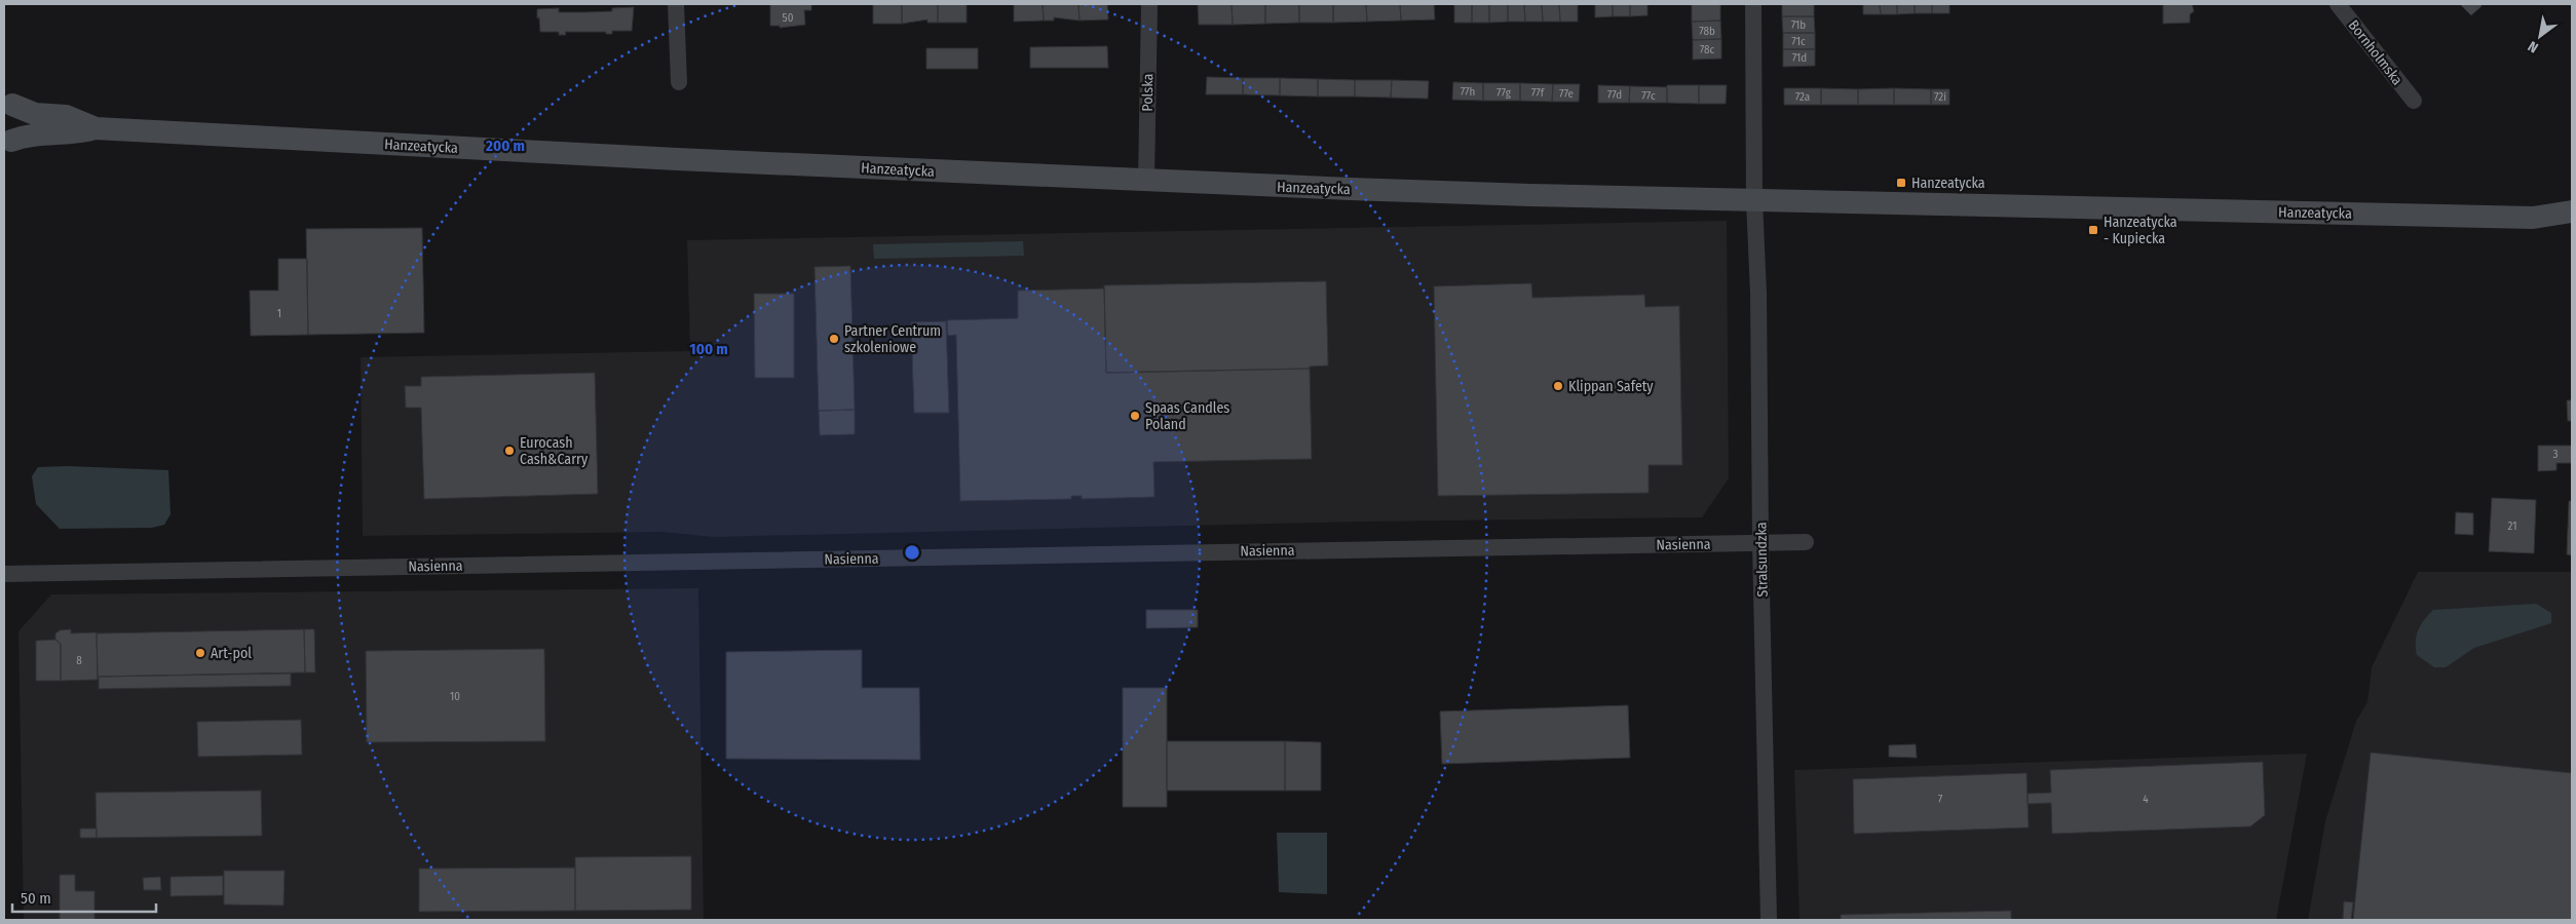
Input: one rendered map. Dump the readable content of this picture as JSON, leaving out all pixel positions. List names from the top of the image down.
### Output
{
  "streets": {
    "street": [
      "Bornholmska",
      "Polska",
      "Hanzeatycka",
      "Nasienna",
      "Stralsundzka"
    ]
  },
  "crossings": [
    ["Polska", "Hanzeatycka"],
    ["Hanzeatycka", "Stralsundzka"],
    ["Nasienna", "Stralsundzka"]
  ],
  "places": {
    "transit": ["Hanzeatycka", "Hanzeatycka - Kupiecka"],
    "other": [
      "Partner Centrum szkoleniowe",
      "Klippan Safety",
      "Spaas Candles Poland",
      "Eurocash Cash&Carry",
      "Art-pol"
    ]
  },
  "house_numbers": [
    "50",
    "71b",
    "78b",
    "71c",
    "78c",
    "71d",
    "77h",
    "77g",
    "77f",
    "77e",
    "77d",
    "77c",
    "72a",
    "72i",
    "1",
    "3",
    "21",
    "8",
    "10",
    "7",
    "4"
  ],
  "scale_bar": "50 m",
  "north": "bottom left",
  "rings": ["200 m", "100 m"]
}
